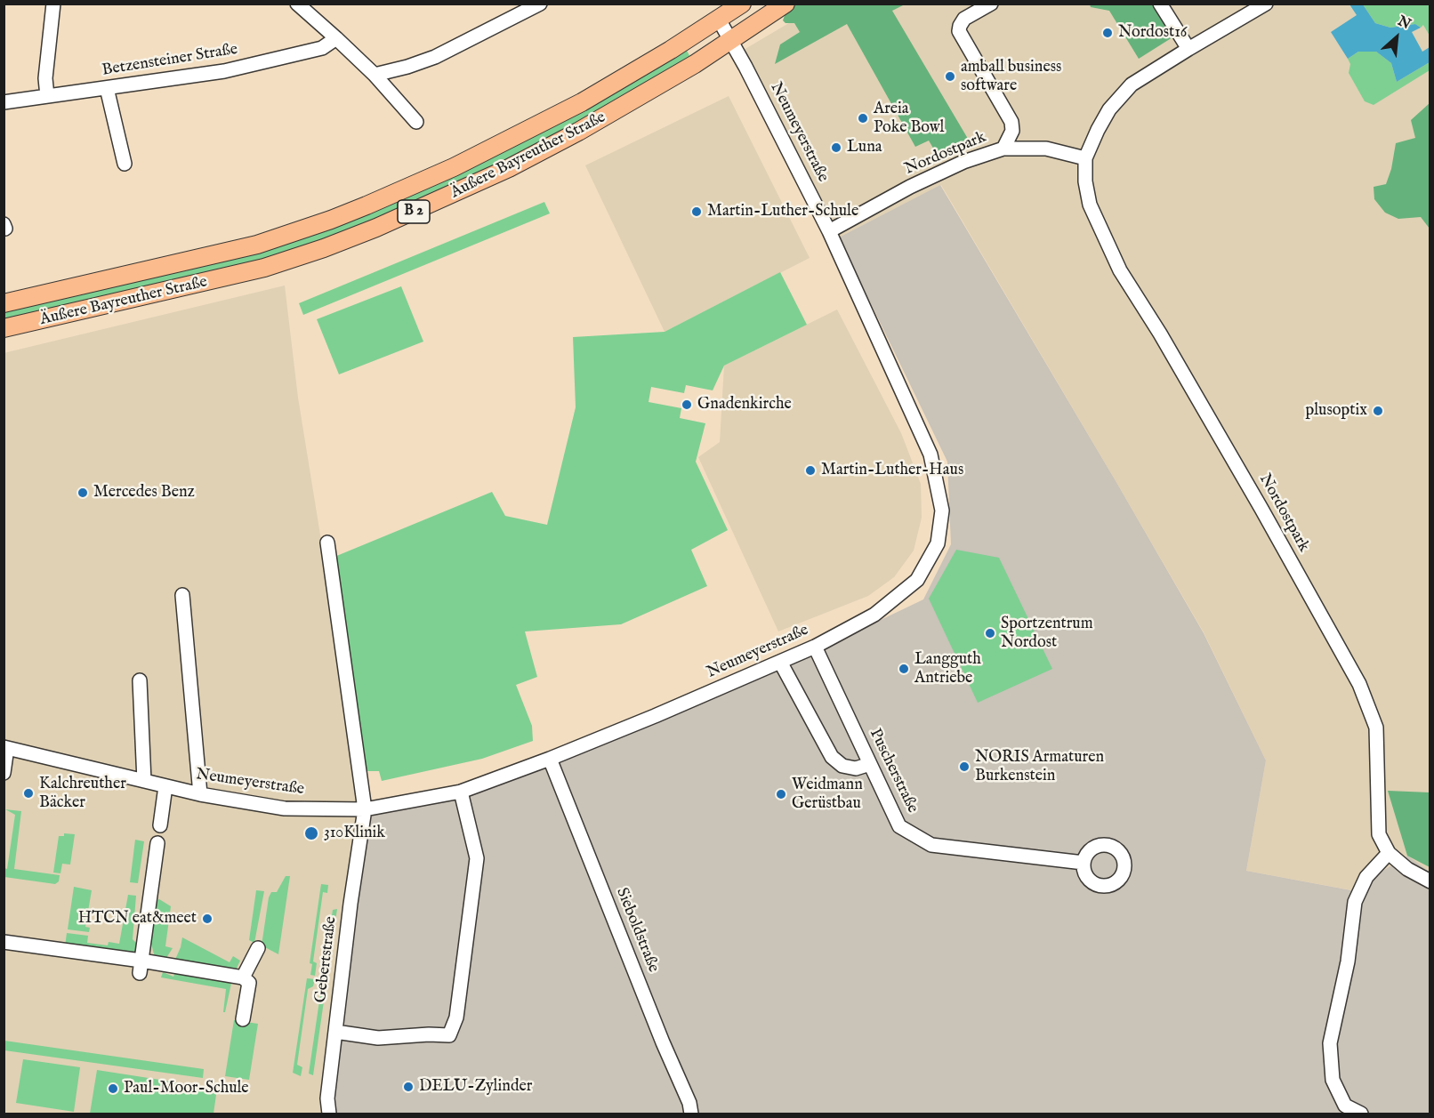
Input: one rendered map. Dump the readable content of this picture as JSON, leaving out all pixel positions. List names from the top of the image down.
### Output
{
  "streets": {
    "main road": ["Äußere Bayreuther Straße", "B 2"],
    "street": [
      "Betzensteiner Straße",
      "Neumeyerstraße",
      "Nordostpark",
      "Puscherstraße",
      "Sieboldstraße",
      "Gebertstraße"
    ]
  },
  "crossings": [
    ["Neumeyerstraße", "Nordostpark"],
    ["Neumeyerstraße", "Äußere Bayreuther Straße"],
    ["Neumeyerstraße", "Puscherstraße"],
    ["Neumeyerstraße", "Sieboldstraße"],
    ["Neumeyerstraße", "Gebertstraße"]
  ],
  "places": [
    "Nordost16",
    "amball business software",
    "Areia Poke Bowl",
    "Luna",
    "Martin-Luther-Schule",
    "Gnadenkirche",
    "plusoptix",
    "Martin-Luther-Haus",
    "Mercedes Benz",
    "Sportzentrum Nordost",
    "Langguth Antriebe",
    "NORIS Armaturen Burkenstein",
    "Kalchreuther Bäcker",
    "Weidmann Gerüstbau",
    "310Klinik",
    "HTCN eat&meet",
    "DELU-Zylinder",
    "Paul-Moor-Schule"
  ],
  "north": "top right"
}
